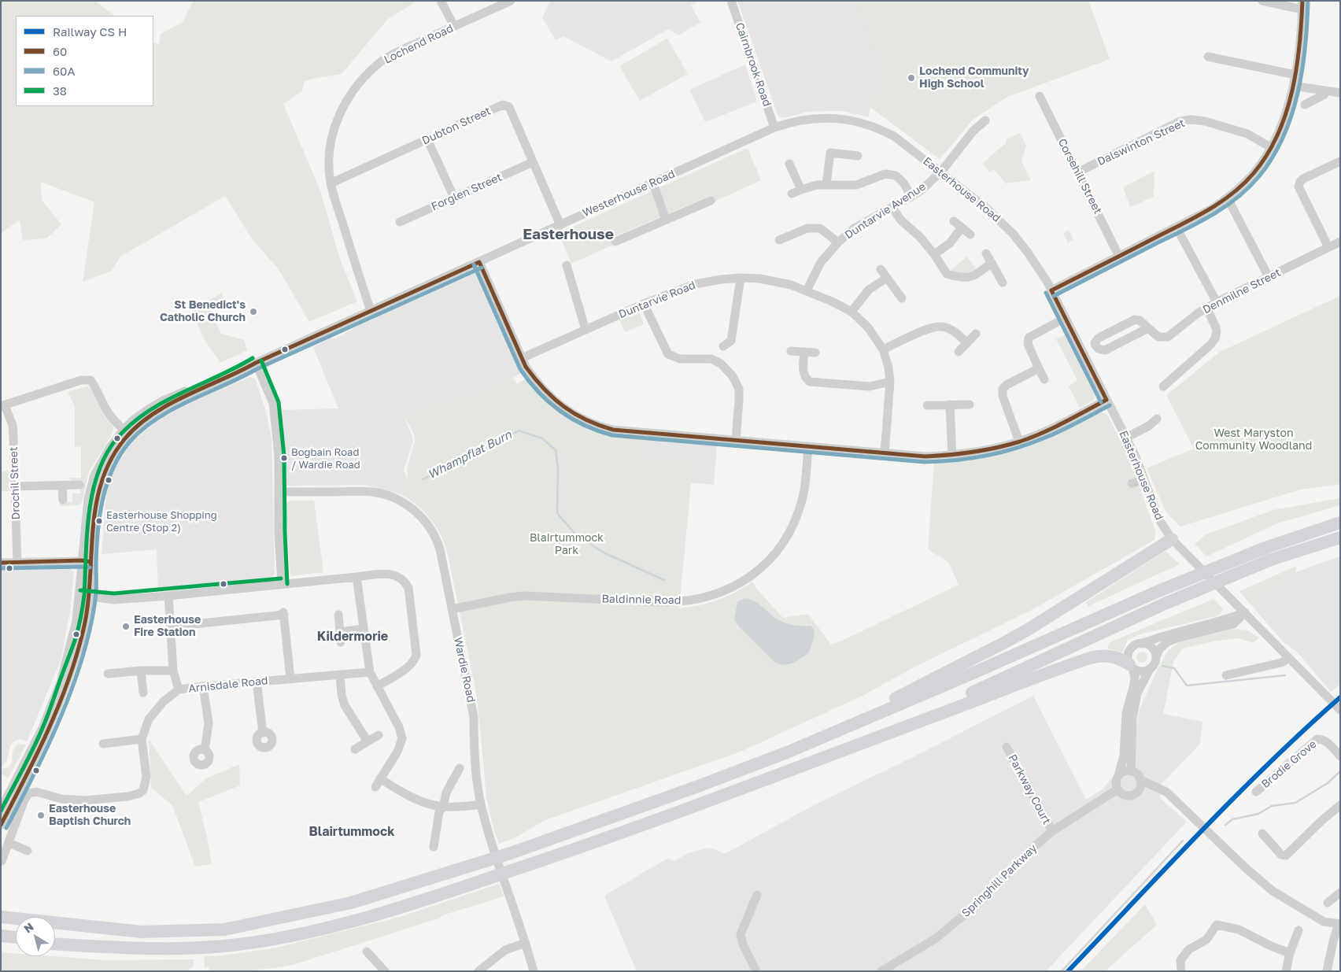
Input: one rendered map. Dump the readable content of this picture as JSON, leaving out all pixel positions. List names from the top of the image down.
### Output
{
  "streets": {
    "street": [
      "Lochend Road",
      "Cairnbrook Road",
      "Dubton Street",
      "Dalswinton Street",
      "Corsehill Street",
      "Easterhouse Road",
      "Forglen Street",
      "Westerhouse Road",
      "Duntarvie Avenue",
      "Denmilne Street",
      "Duntarvie Road",
      "Drochil Street",
      "Baldinnie Road",
      "Wardie Road",
      "Arnisdale Road",
      "Brodie Grove",
      "Parkway Court",
      "Springhill Parkway"
    ]
  },
  "crossings": [
    ["Lochend Road", "Dubton Street"],
    ["Lochend Road", "Westerhouse Road"],
    ["Cairnbrook Road", "Westerhouse Road"],
    ["Dubton Street", "Forglen Street"],
    ["Dubton Street", "Westerhouse Road"],
    ["Dalswinton Street", "Corsehill Street"],
    ["Easterhouse Road", "Westerhouse Road"],
    ["Easterhouse Road", "Duntarvie Avenue"],
    ["Duntarvie Avenue", "Duntarvie Road"],
    ["Baldinnie Road", "Wardie Road"],
    ["Parkway Court", "Springhill Parkway"]
  ],
  "districts": ["Easterhouse", "Kildermorie", "Blairtummock"],
  "water": ["Whampflat Burn"],
  "parks": ["West Maryston Community Woodland", "Blairtummock Park"],
  "places": [
    "Lochend Community High School",
    "St Benedict's Catholic Church",
    "Bogbain Road / Wardie Road",
    "Easterhouse Shopping Centre (Stop 2)",
    "Easterhouse Fire Station",
    "Easterhouse Baptish Church"
  ],
  "lines": ["transit line 60", "transit line 60A", "transit line 38"],
  "legend": [
    "Railway CS H",
    "60",
    "60A",
    "38"
  ],
  "north": "top left"
}
